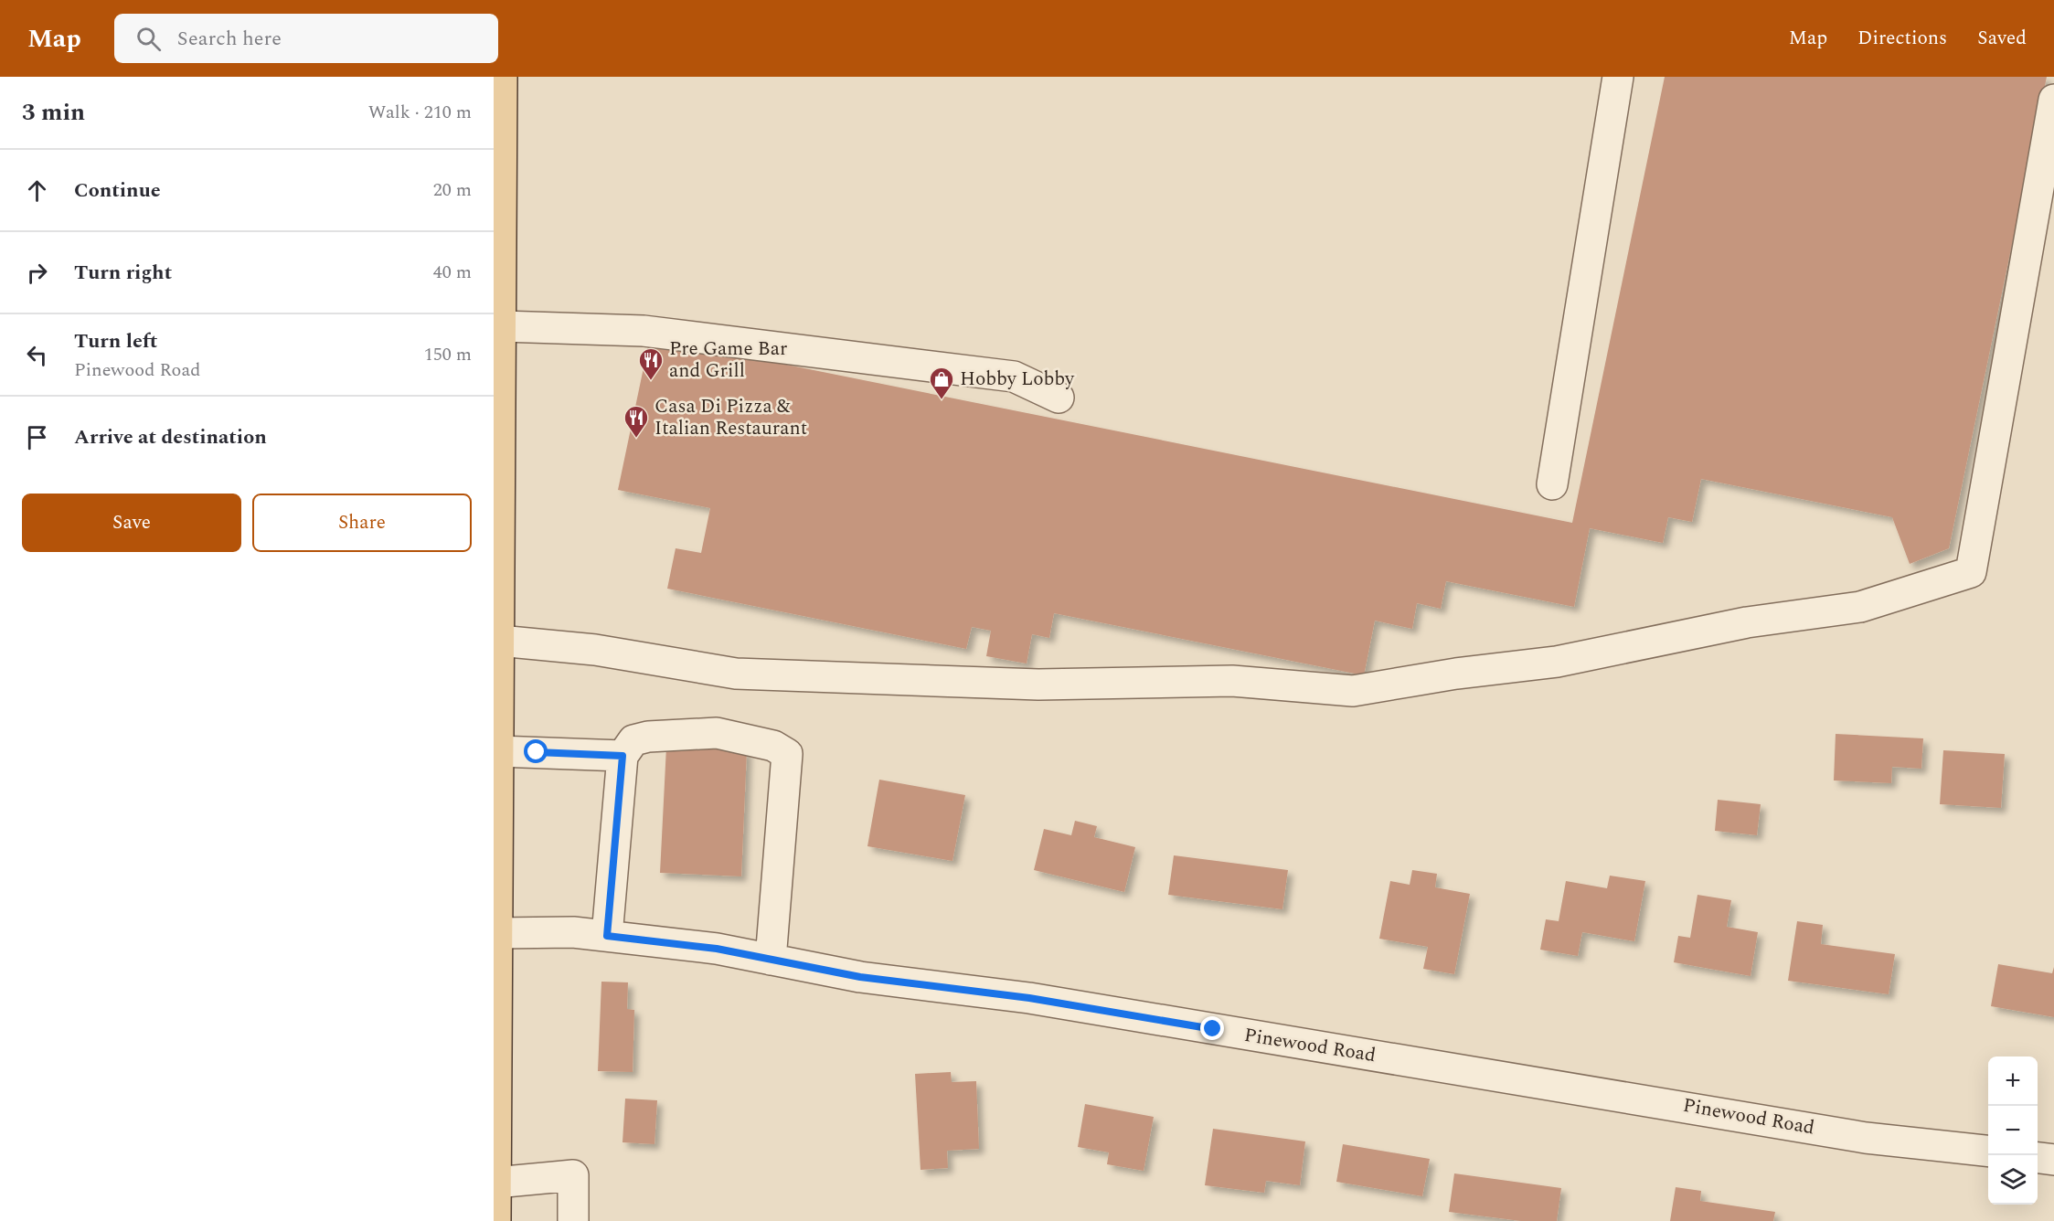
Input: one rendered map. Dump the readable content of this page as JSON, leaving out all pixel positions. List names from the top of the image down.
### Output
{
  "streets": {
    "street": ["Pinewood Road"]
  },
  "places": {
    "restaurant": ["Pre Game Bar and Grill", "Casa Di Pizza & Italian Restaurant"],
    "shop": ["Hobby Lobby"]
  },
  "page": {
    "header": "Map",
    "search": "Search here",
    "nav": ["Map", "Directions", "Saved"],
    "heading": ["3 min", "Walk · 210 m"],
    "list": [
      ["Continue", "20 m"],
      ["Turn right", "40 m"],
      ["Turn left", "Pinewood Road", "150 m"],
      "Arrive at destination"
    ],
    "buttons": ["Save", "Share"],
    "map_buttons": ["+", "−"]
  }
}
